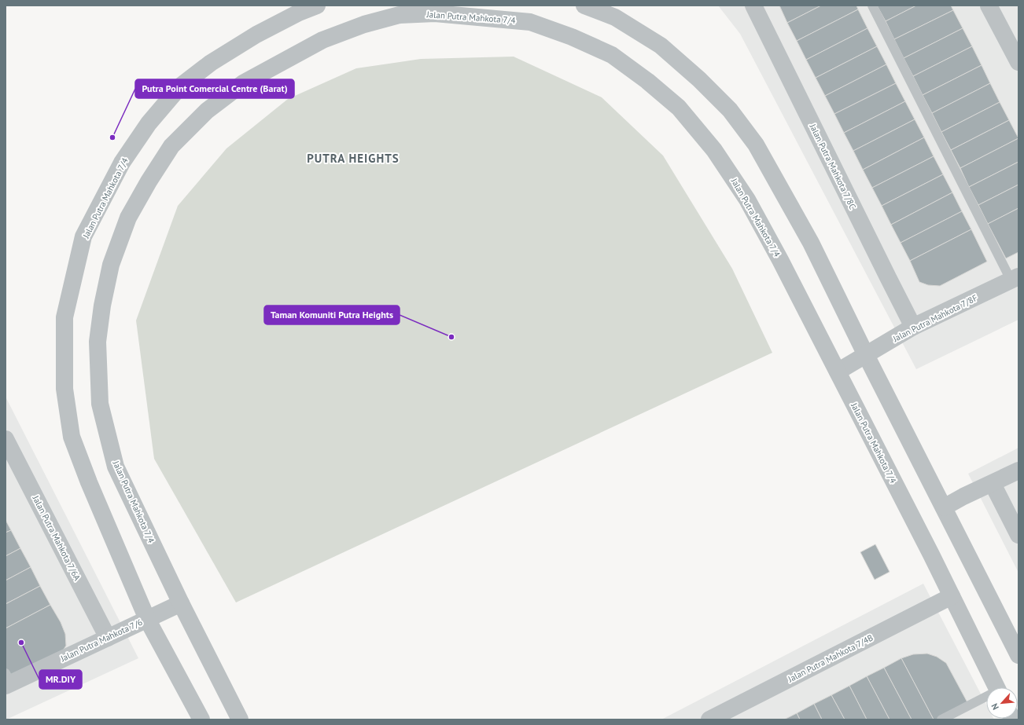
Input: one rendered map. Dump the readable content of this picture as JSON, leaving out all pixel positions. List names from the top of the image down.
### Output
{
  "streets": {
    "street": [
      "Jalan Putra Mahkota 7/4",
      "Jalan Putra Mahkota 7/8C",
      "Jalan Putra Mahkota 7/8F",
      "Jalan Putra Mahkota 7/6A",
      "Jalan Putra Mahkota 7/6",
      "Jalan Putra Mahkota 7/4B"
    ]
  },
  "crossings": [
    ["Jalan Putra Mahkota 7/4", "Jalan Putra Mahkota 7/8F"],
    ["Jalan Putra Mahkota 7/4", "Jalan Putra Mahkota 7/6"],
    ["Jalan Putra Mahkota 7/4", "Jalan Putra Mahkota 7/4B"],
    ["Jalan Putra Mahkota 7/8C", "Jalan Putra Mahkota 7/8F"],
    ["Jalan Putra Mahkota 7/6A", "Jalan Putra Mahkota 7/6"]
  ],
  "districts": ["PUTRA HEIGHTS"],
  "places": ["Putra Point Comercial Centre (Barat)", "Taman Komuniti Putra Heights", "MR.DIY"],
  "north": "bottom left"
}
